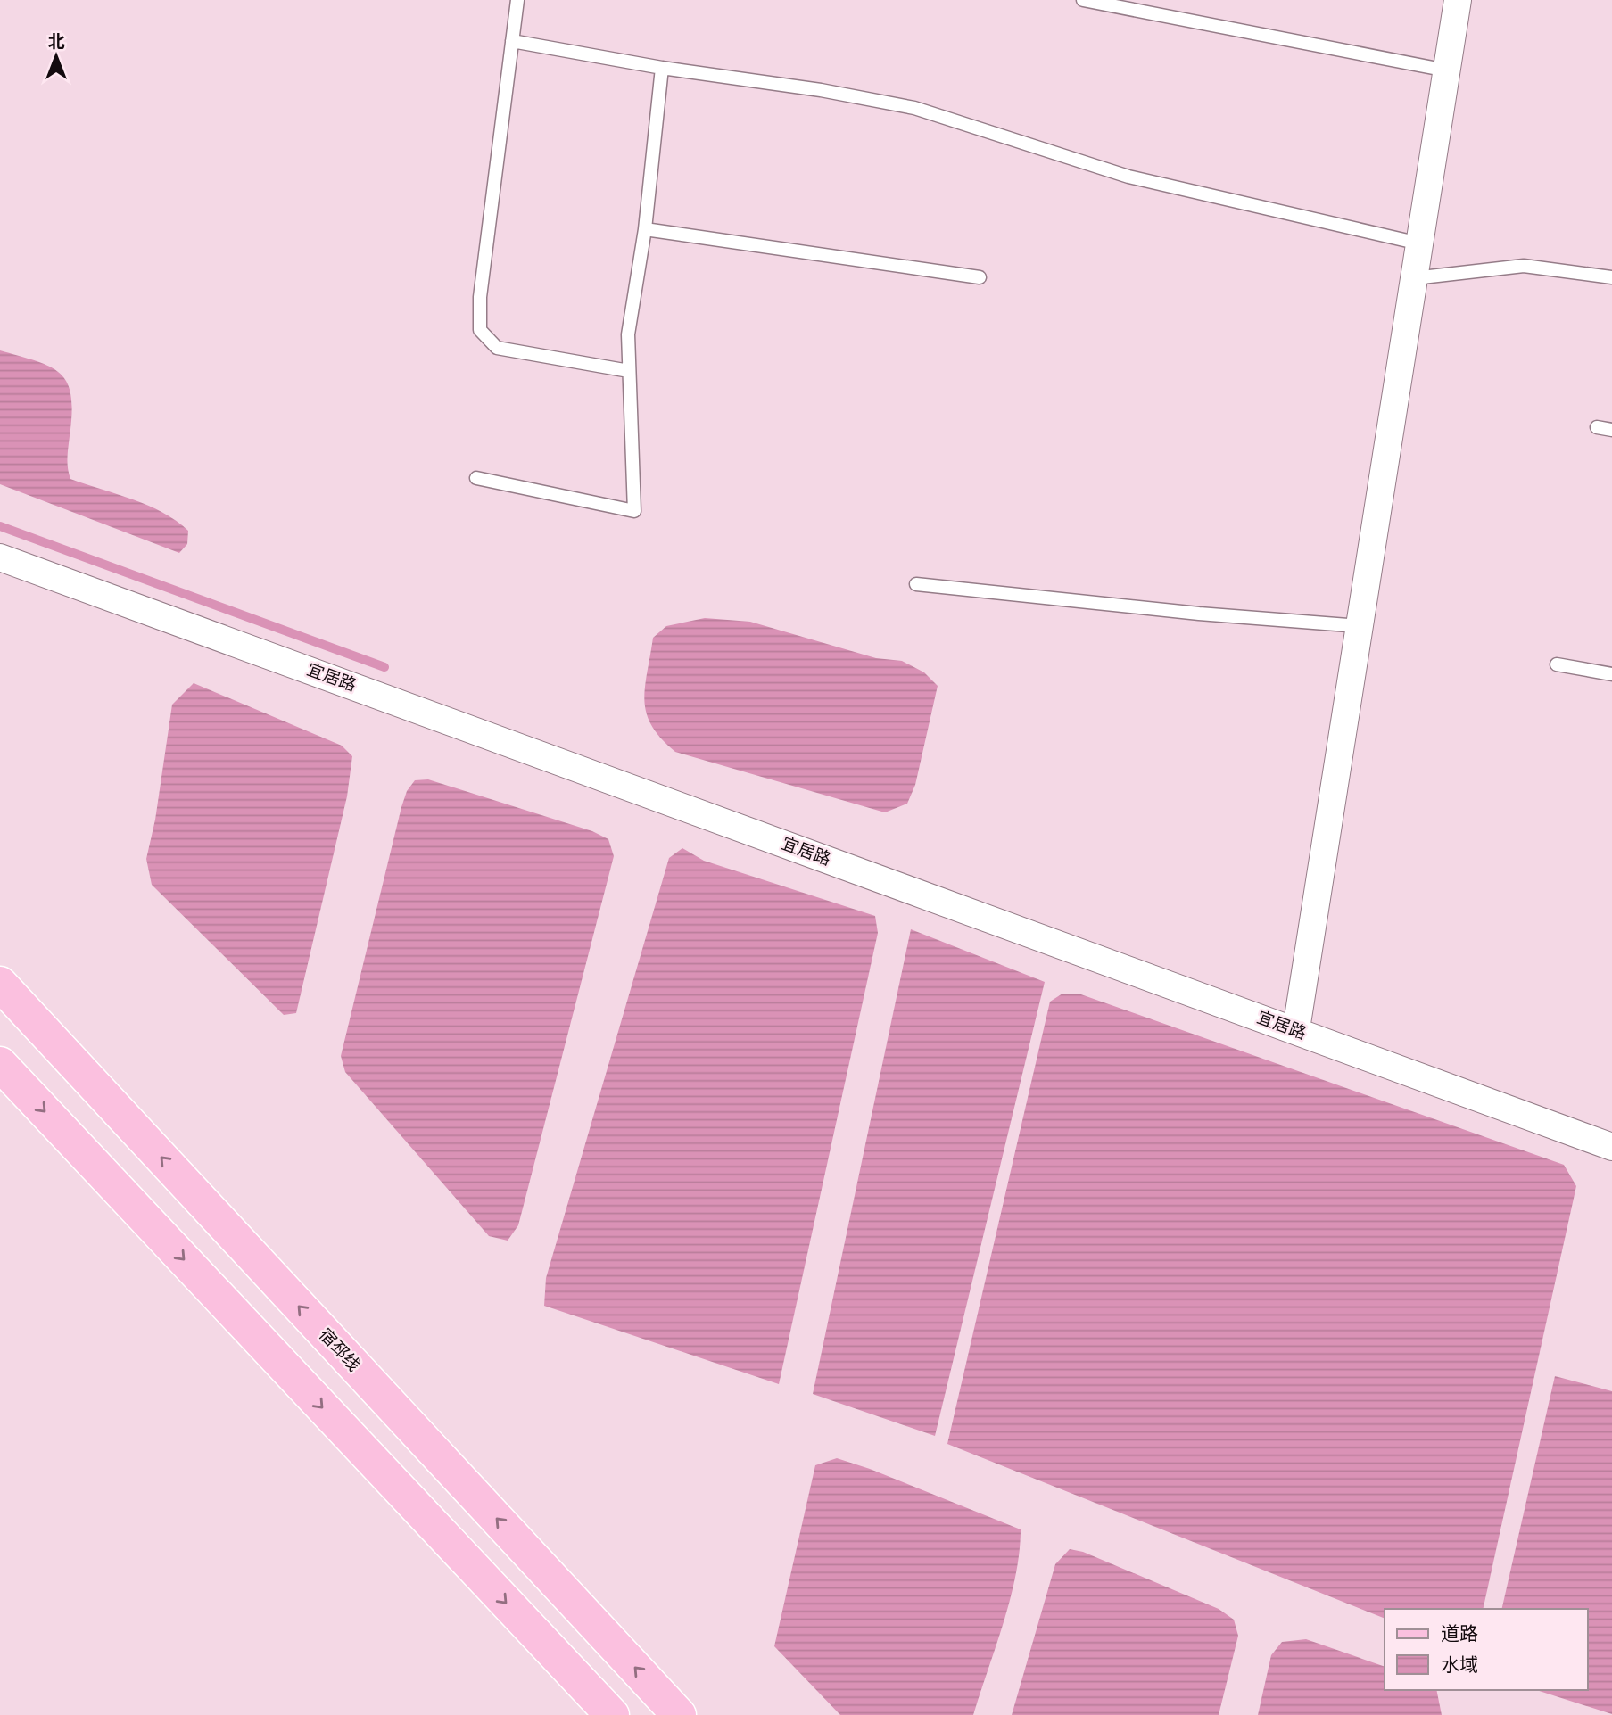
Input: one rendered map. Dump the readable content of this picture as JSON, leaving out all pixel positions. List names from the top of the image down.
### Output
{
  "streets": {
    "main road": ["宿邳线"],
    "street": ["宜居路"]
  },
  "legend": ["道路", "水域"],
  "north": "top"
}
